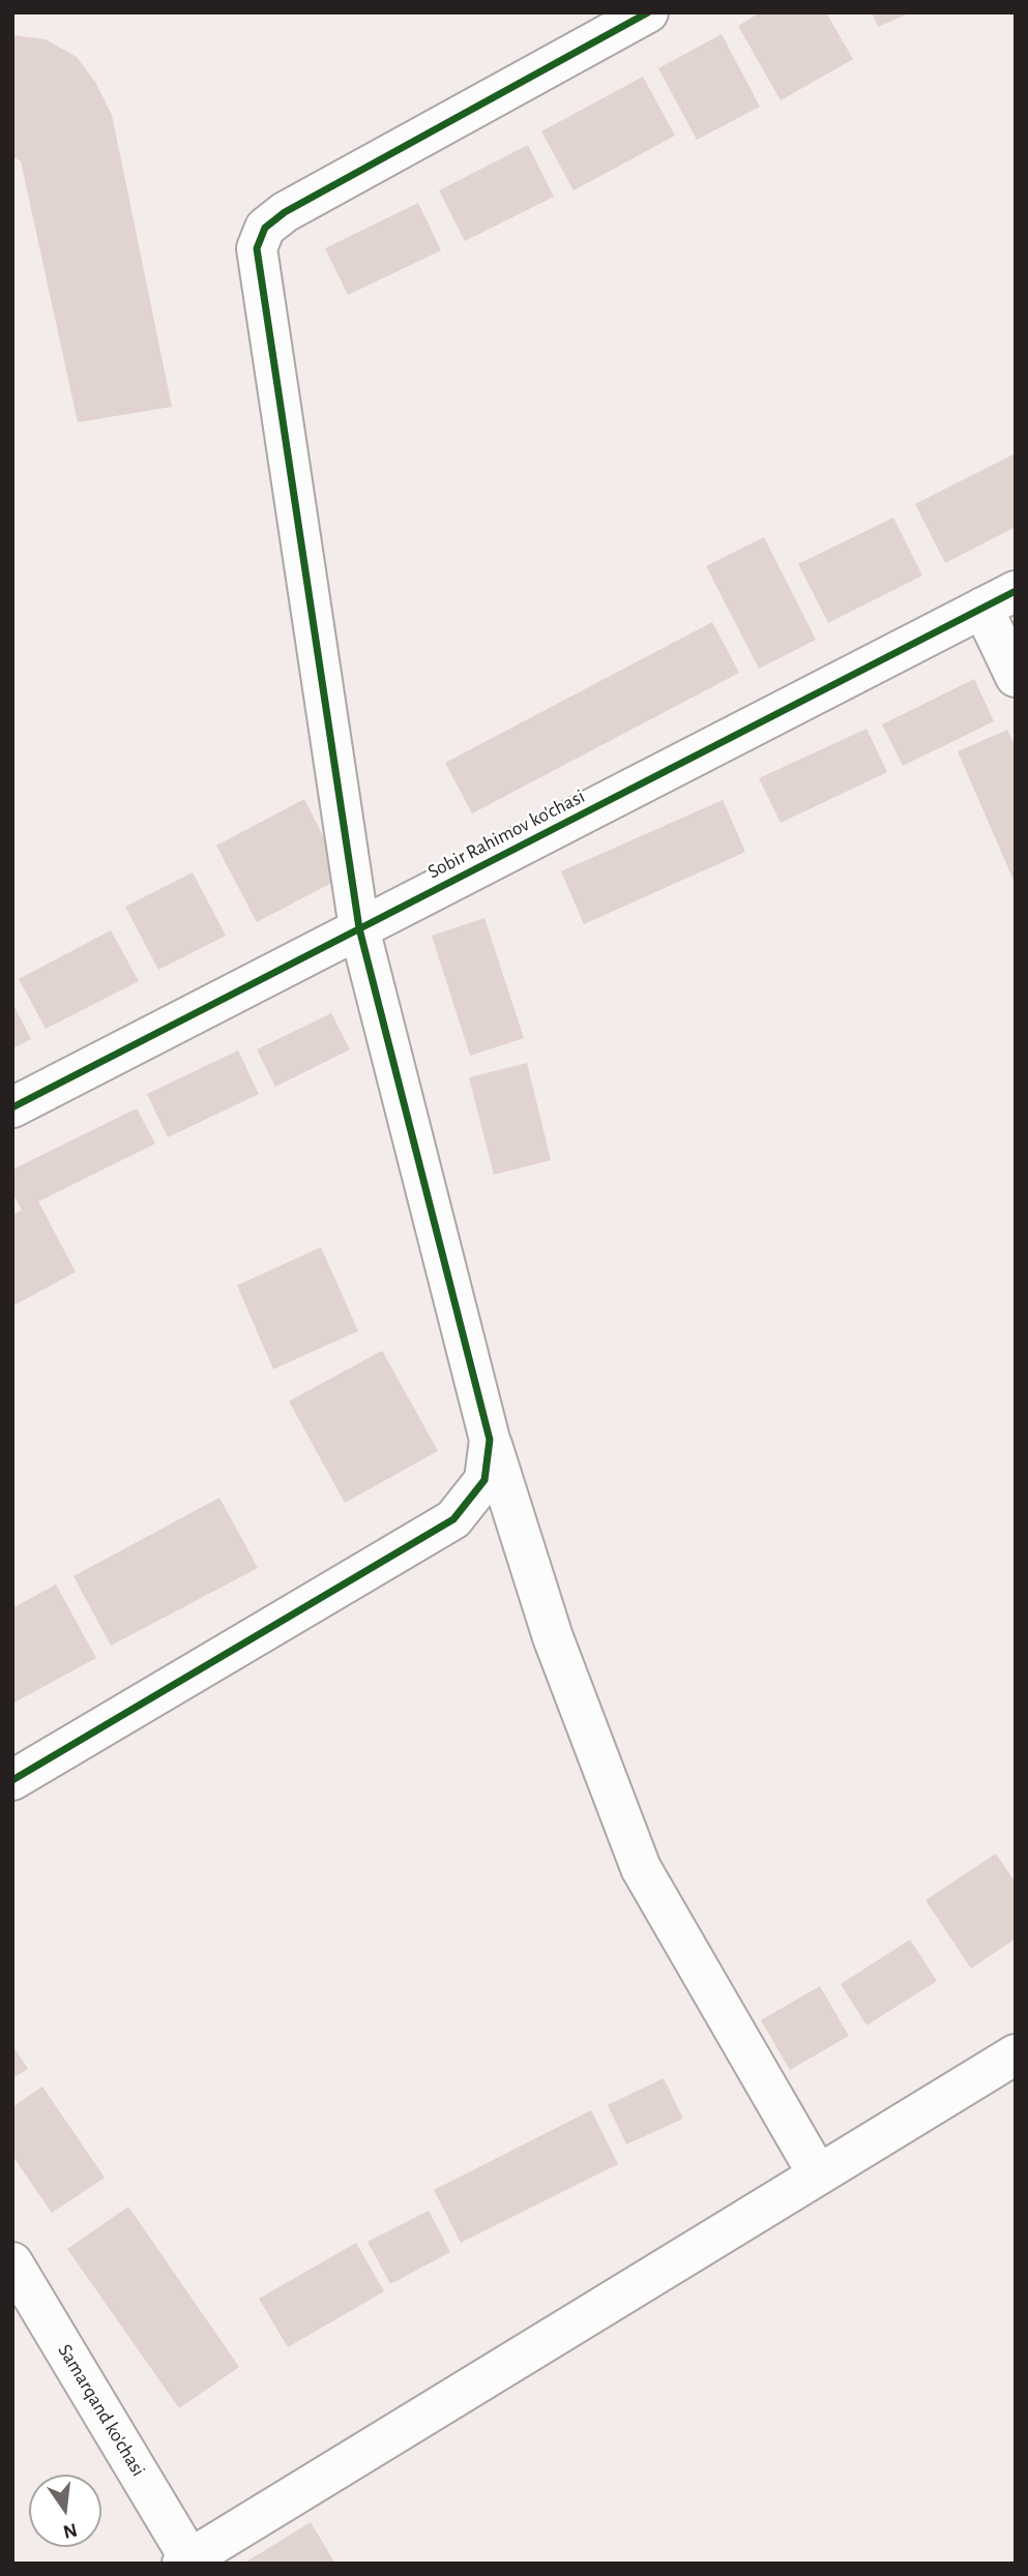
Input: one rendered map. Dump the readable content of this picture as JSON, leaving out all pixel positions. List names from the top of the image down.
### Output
{
  "streets": {
    "street": ["Sobir Rahimov ko'chasi", "Samarqand ko'chasi"]
  },
  "north": "bottom"
}
